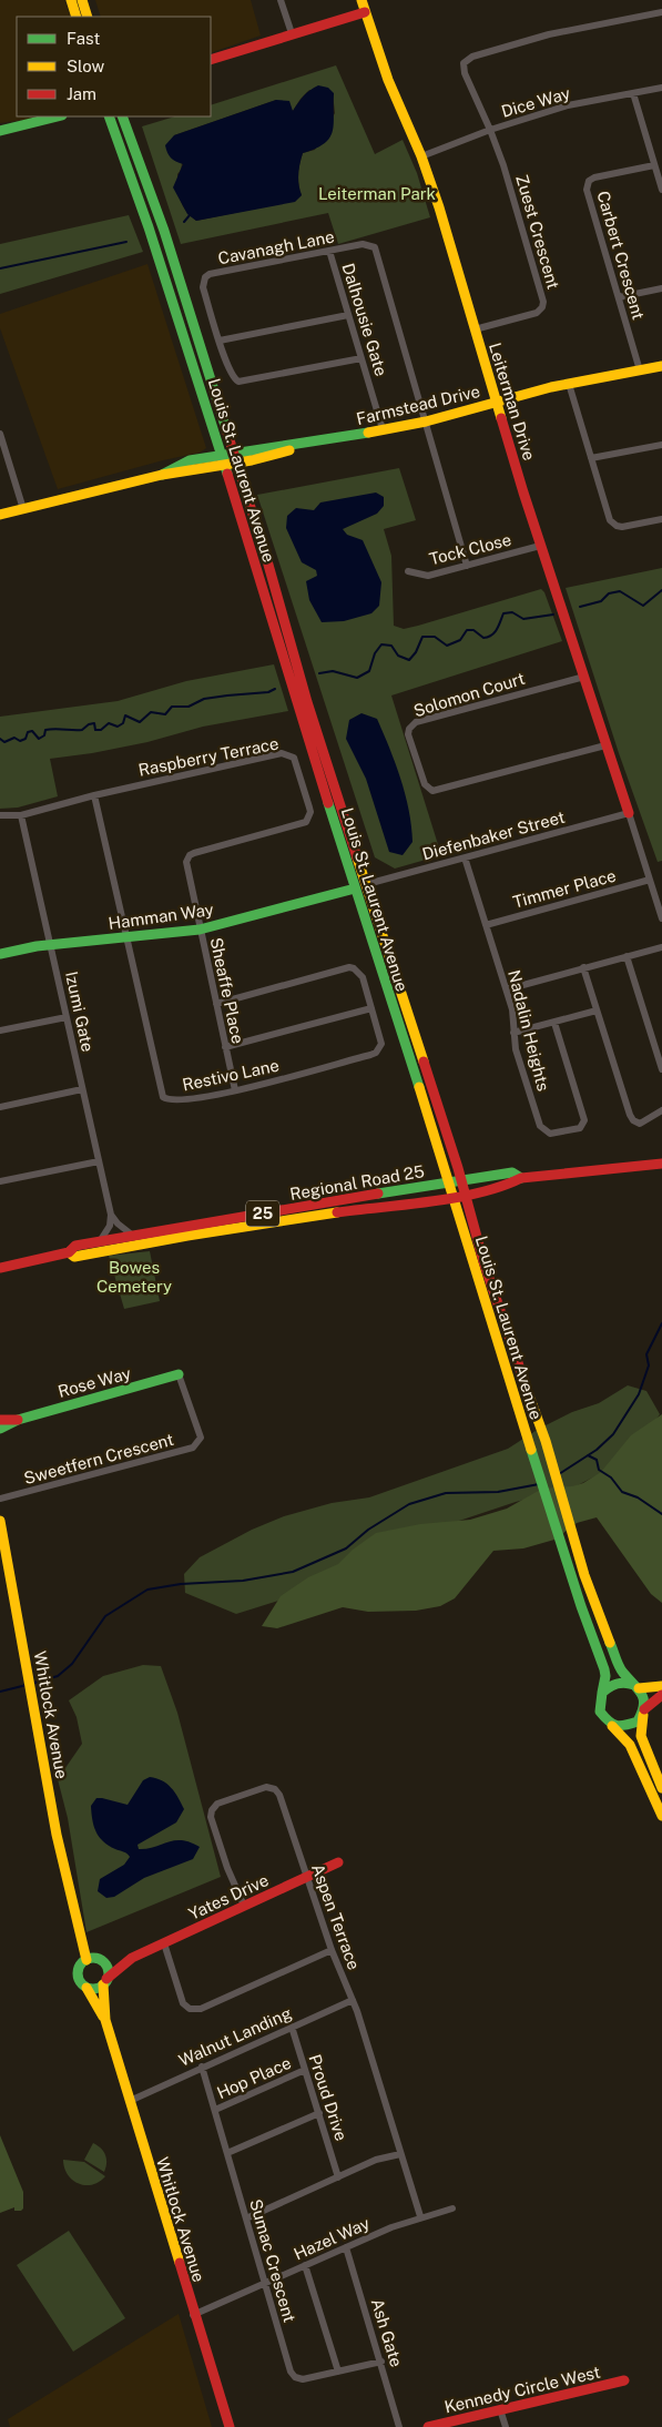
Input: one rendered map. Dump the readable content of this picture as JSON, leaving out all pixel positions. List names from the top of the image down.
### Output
{
  "streets": {
    "main road": [
      "Leiterman Drive",
      "Farmstead Drive",
      "Louis St. Laurent Avenue",
      "Hamman Way",
      "Regional Road 25",
      "25",
      "Rose Way",
      "Whitlock Avenue",
      "Yates Drive",
      "Kennedy Circle West"
    ],
    "street": [
      "Dice Way",
      "Zuest Crescent",
      "Cavanagh Lane",
      "Carbert Crescent",
      "Dalhousie Gate",
      "Tock Close",
      "Solomon Court",
      "Raspberry Terrace",
      "Diefenbaker Street",
      "Timmer Place",
      "Sheaffe Place",
      "Izumi Gate",
      "Nadalin Heights",
      "Restivo Lane",
      "Sweetfern Crescent",
      "Aspen Terrace",
      "Walnut Landing",
      "Hop Place",
      "Proud Drive",
      "Hazel Way",
      "Sumac Crescent",
      "Ash Gate"
    ]
  },
  "crossings": [
    ["Dice Way", "Zuest Crescent"],
    ["Dice Way", "Leiterman Drive"],
    ["Zuest Crescent", "Leiterman Drive"],
    ["Cavanagh Lane", "Dalhousie Gate"],
    ["Cavanagh Lane", "Farmstead Drive"],
    ["Carbert Crescent", "Farmstead Drive"],
    ["Dalhousie Gate", "Farmstead Drive"],
    ["Leiterman Drive", "Farmstead Drive"],
    ["Leiterman Drive", "Tock Close"],
    ["Leiterman Drive", "Solomon Court"],
    ["Leiterman Drive", "Diefenbaker Street"],
    ["Farmstead Drive", "Louis St. Laurent Avenue"],
    ["Louis St. Laurent Avenue", "Diefenbaker Street"],
    ["Louis St. Laurent Avenue", "Hamman Way"],
    ["Louis St. Laurent Avenue", "Regional Road 25"],
    ["Raspberry Terrace", "Hamman Way"],
    ["Raspberry Terrace", "Sheaffe Place"],
    ["Raspberry Terrace", "Izumi Gate"],
    ["Raspberry Terrace", "Restivo Lane"],
    ["Diefenbaker Street", "Nadalin Heights"],
    ["Timmer Place", "Nadalin Heights"],
    ["Hamman Way", "Sheaffe Place"],
    ["Hamman Way", "Izumi Gate"],
    ["Hamman Way", "Restivo Lane"],
    ["Sheaffe Place", "Restivo Lane"],
    ["Rose Way", "Sweetfern Crescent"],
    ["Whitlock Avenue", "Yates Drive"],
    ["Whitlock Avenue", "Walnut Landing"],
    ["Whitlock Avenue", "Hazel Way"],
    ["Yates Drive", "Aspen Terrace"],
    ["Aspen Terrace", "Walnut Landing"],
    ["Aspen Terrace", "Hazel Way"],
    ["Walnut Landing", "Proud Drive"],
    ["Walnut Landing", "Sumac Crescent"],
    ["Hop Place", "Proud Drive"],
    ["Hop Place", "Sumac Crescent"],
    ["Hazel Way", "Sumac Crescent"],
    ["Hazel Way", "Ash Gate"],
    ["Sumac Crescent", "Ash Gate"]
  ],
  "parks": ["Leiterman Park", "Bowes Cemetery"],
  "legend": ["Fast", "Slow", "Jam"]
}
